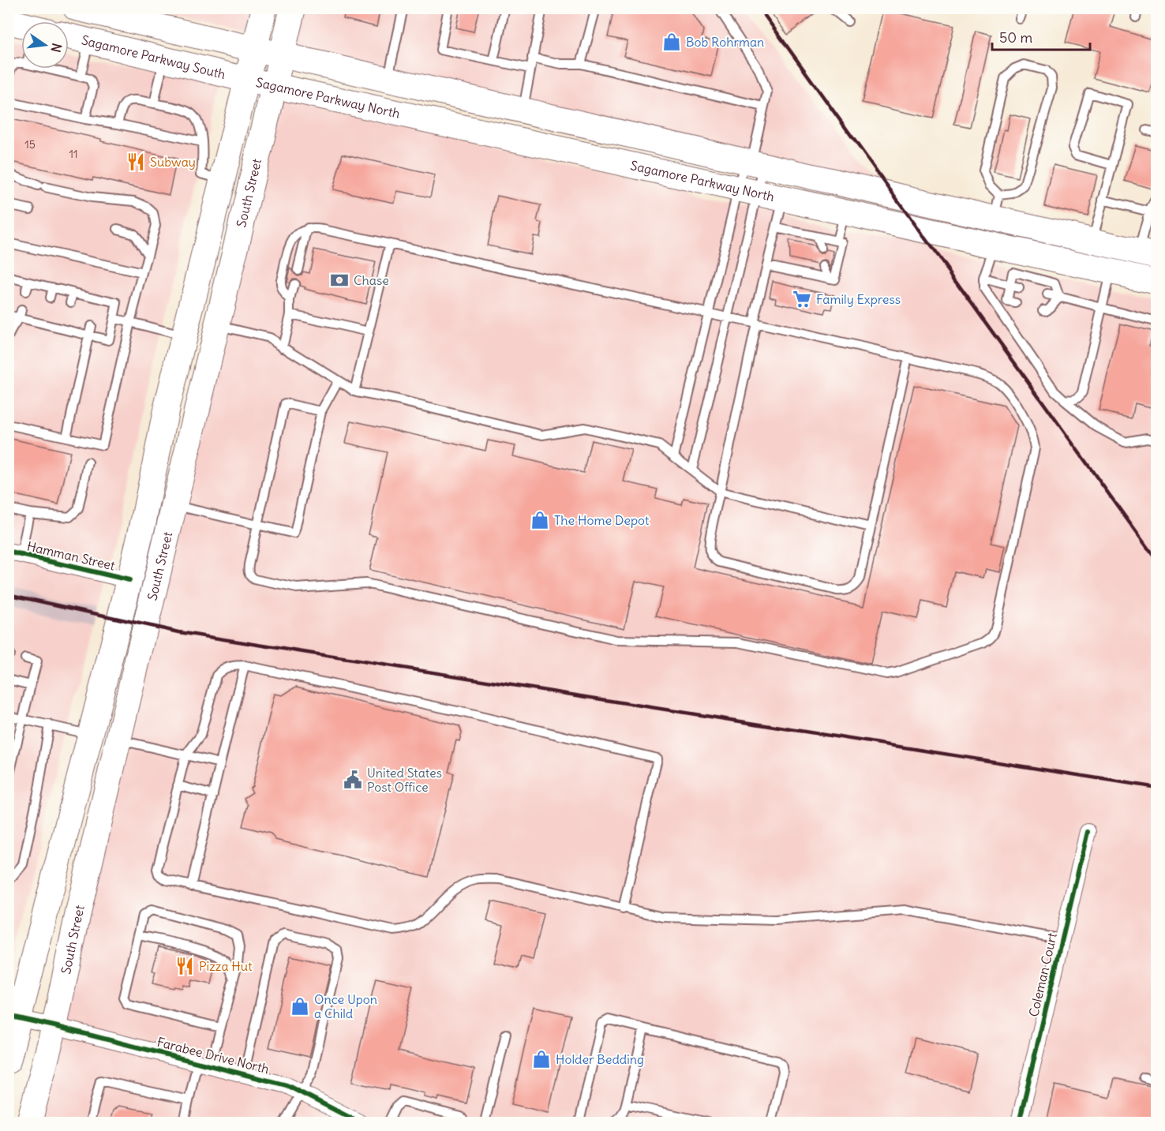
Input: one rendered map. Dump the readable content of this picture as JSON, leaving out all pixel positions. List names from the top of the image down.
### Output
{
  "streets": {
    "main road": ["Sagamore Parkway South", "Sagamore Parkway North", "South Street"],
    "street": ["Hamman Street", "Coleman Court", "Farabee Drive North"]
  },
  "crossings": [
    ["Sagamore Parkway South", "Sagamore Parkway North"],
    ["Sagamore Parkway South", "South Street"],
    ["Sagamore Parkway North", "South Street"],
    ["South Street", "Hamman Street"],
    ["South Street", "Farabee Drive North"]
  ],
  "places": {
    "shop": [
      "Bob Rohrman",
      "The Home Depot",
      "Once Upon a Child",
      "Holder Bedding"
    ],
    "restaurant": ["Subway", "Pizza Hut"],
    "bank": ["Chase"],
    "supermarket": ["Family Express"],
    "public building": ["United States Post Office"]
  },
  "house_numbers": ["15", "11"],
  "scale_bar": "50 m",
  "north": "right"
}
